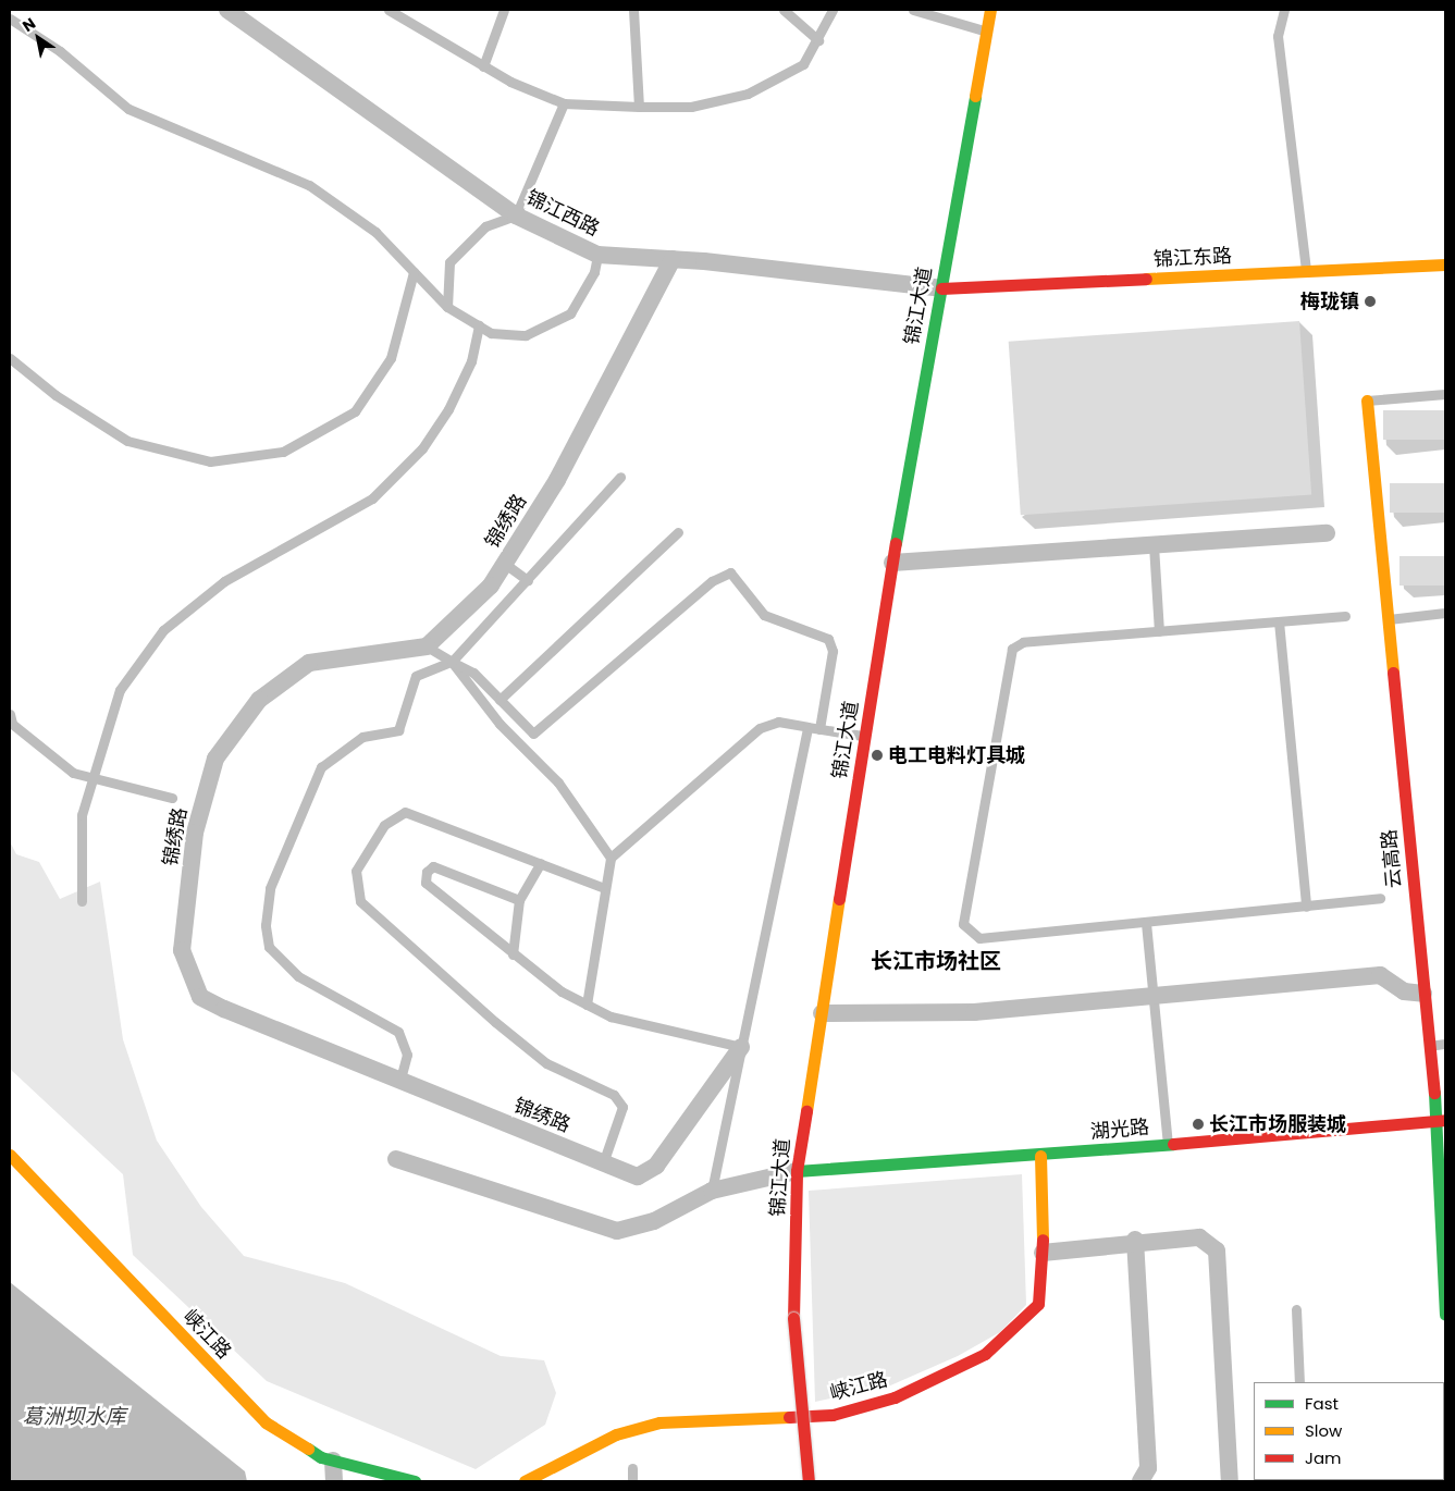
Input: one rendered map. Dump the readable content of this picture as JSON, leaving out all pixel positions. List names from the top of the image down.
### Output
{
  "streets": {
    "main road": [
      "锦江东路",
      "锦江大道",
      "云高路",
      "湖光路",
      "峡江路"
    ],
    "street": ["锦江西路", "锦绣路"]
  },
  "crossings": [
    ["锦江西路", "锦江东路"],
    ["锦江西路", "锦江大道"],
    ["锦江西路", "锦绣路"],
    ["锦江东路", "锦江大道"],
    ["锦江大道", "湖光路"],
    ["云高路", "湖光路"],
    ["湖光路", "峡江路"]
  ],
  "districts": ["长江市场社区"],
  "water": ["葛洲坝水库"],
  "places": ["梅珑镇", "电工电料灯具城", "长江市场服装城"],
  "legend": ["Fast", "Slow", "Jam"],
  "north": "top left"
}
